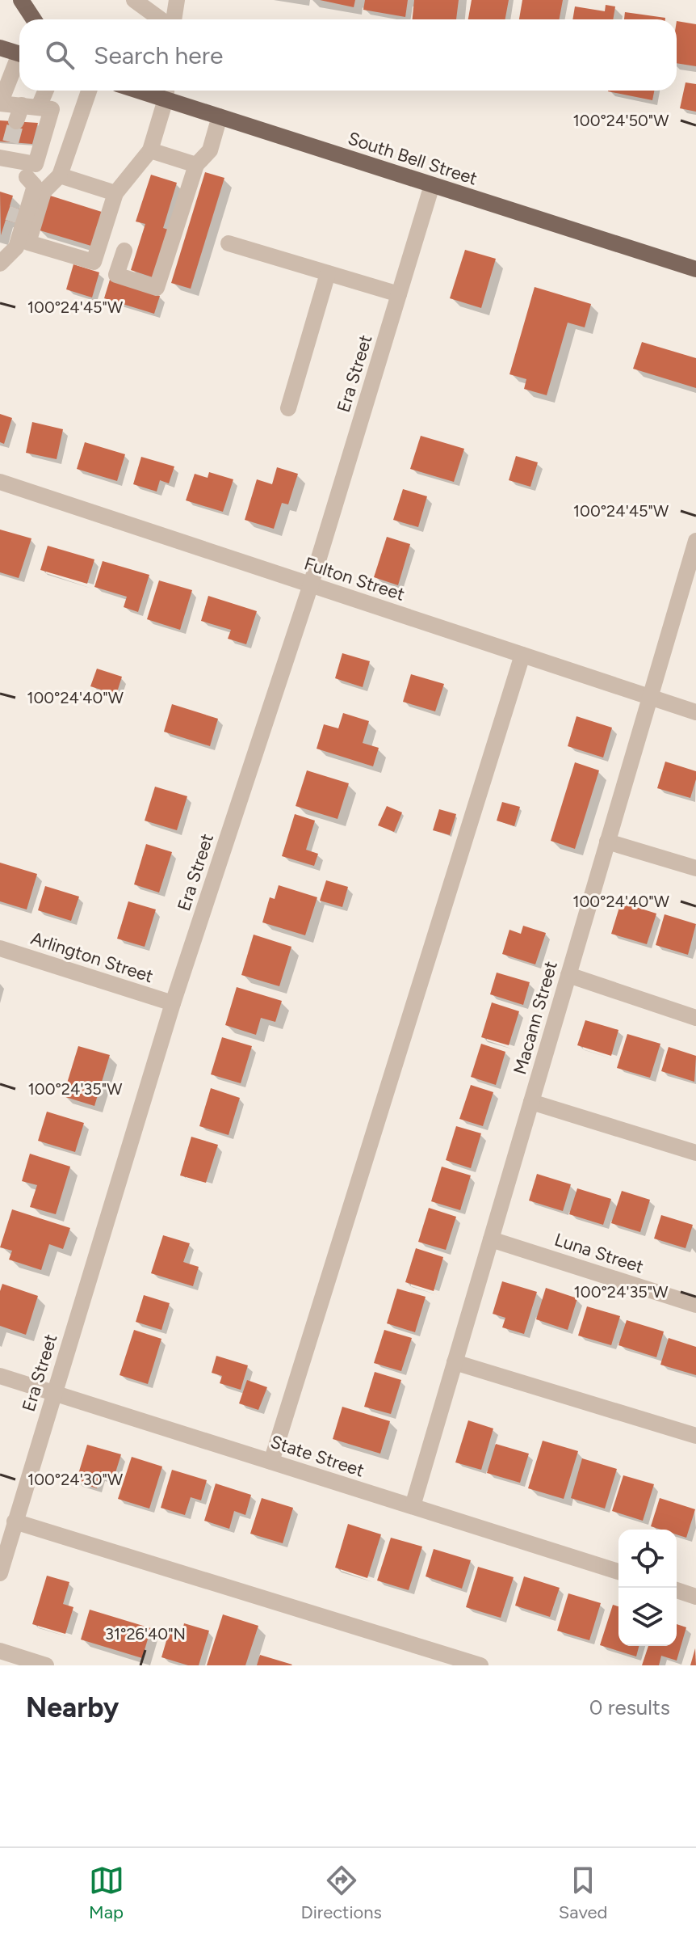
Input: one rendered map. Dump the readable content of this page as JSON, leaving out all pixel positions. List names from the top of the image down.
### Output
{
  "streets": {
    "main road": ["South Bell Street"],
    "street": [
      "Era Street",
      "Fulton Street",
      "Arlington Street",
      "Macann Street",
      "Luna Street",
      "State Street"
    ]
  },
  "crossings": [
    ["South Bell Street", "Era Street"],
    ["Era Street", "Fulton Street"],
    ["Era Street", "Arlington Street"],
    ["Era Street", "State Street"],
    ["Fulton Street", "Macann Street"],
    ["Macann Street", "Luna Street"],
    ["Macann Street", "State Street"]
  ],
  "page": {
    "search": "Search here",
    "heading": ["Nearby", "0 results"],
    "nav": ["Map", "Directions", "Saved"]
  },
  "coordinates": [
    "100°24'50\"W",
    "100°24'45\"W",
    "100°24'40\"W",
    "100°24'35\"W",
    "100°24'30\"W",
    "31°26'40\"N"
  ]
}
